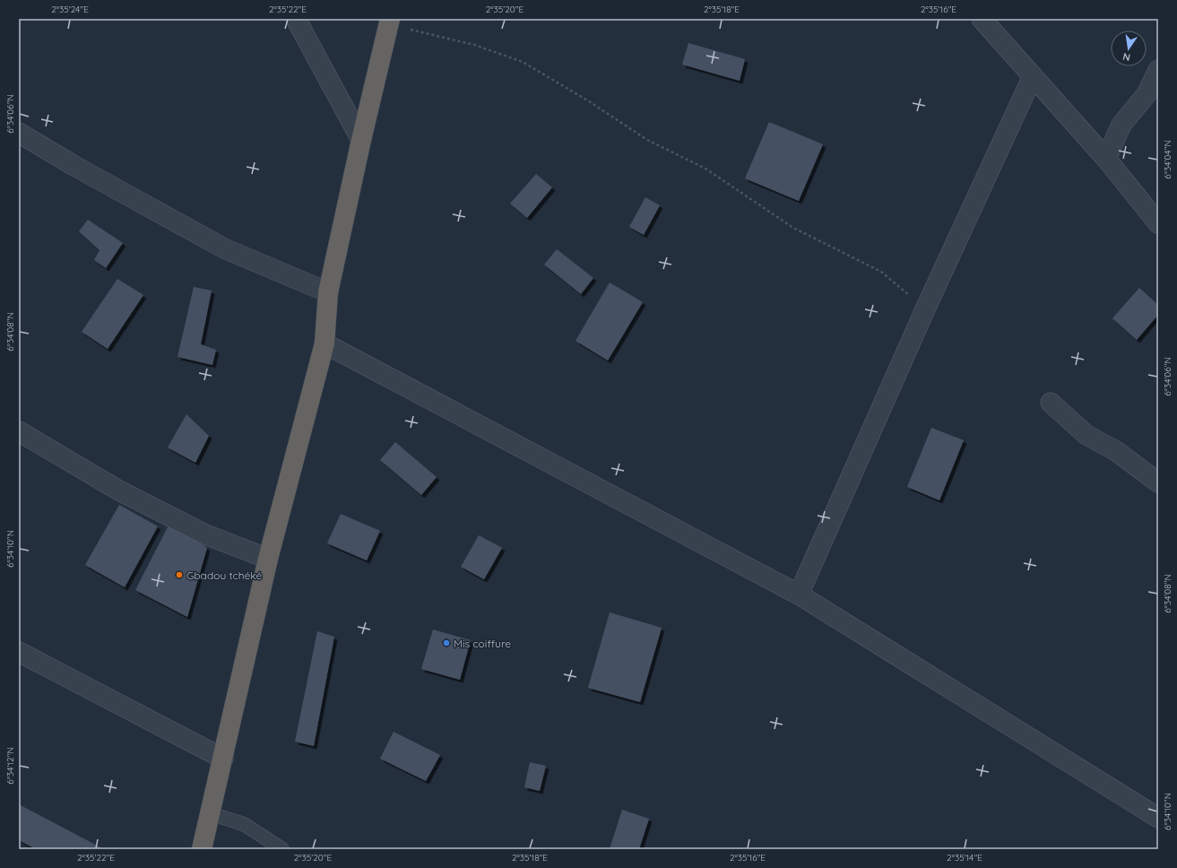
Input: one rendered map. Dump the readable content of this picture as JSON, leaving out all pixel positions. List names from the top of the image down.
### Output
{
  "places": ["Gbadou tchéké", "Mis coiffure"],
  "north": "bottom",
  "coordinates": [
    "2°35'24\"E",
    "2°35'22\"E",
    "2°35'20\"E",
    "2°35'18\"E",
    "2°35'16\"E",
    "6°34'06\"N",
    "6°34'04\"N",
    "6°34'08\"N",
    "6°34'10\"N",
    "6°34'12\"N",
    "2°35'14\"E"
  ]
}
